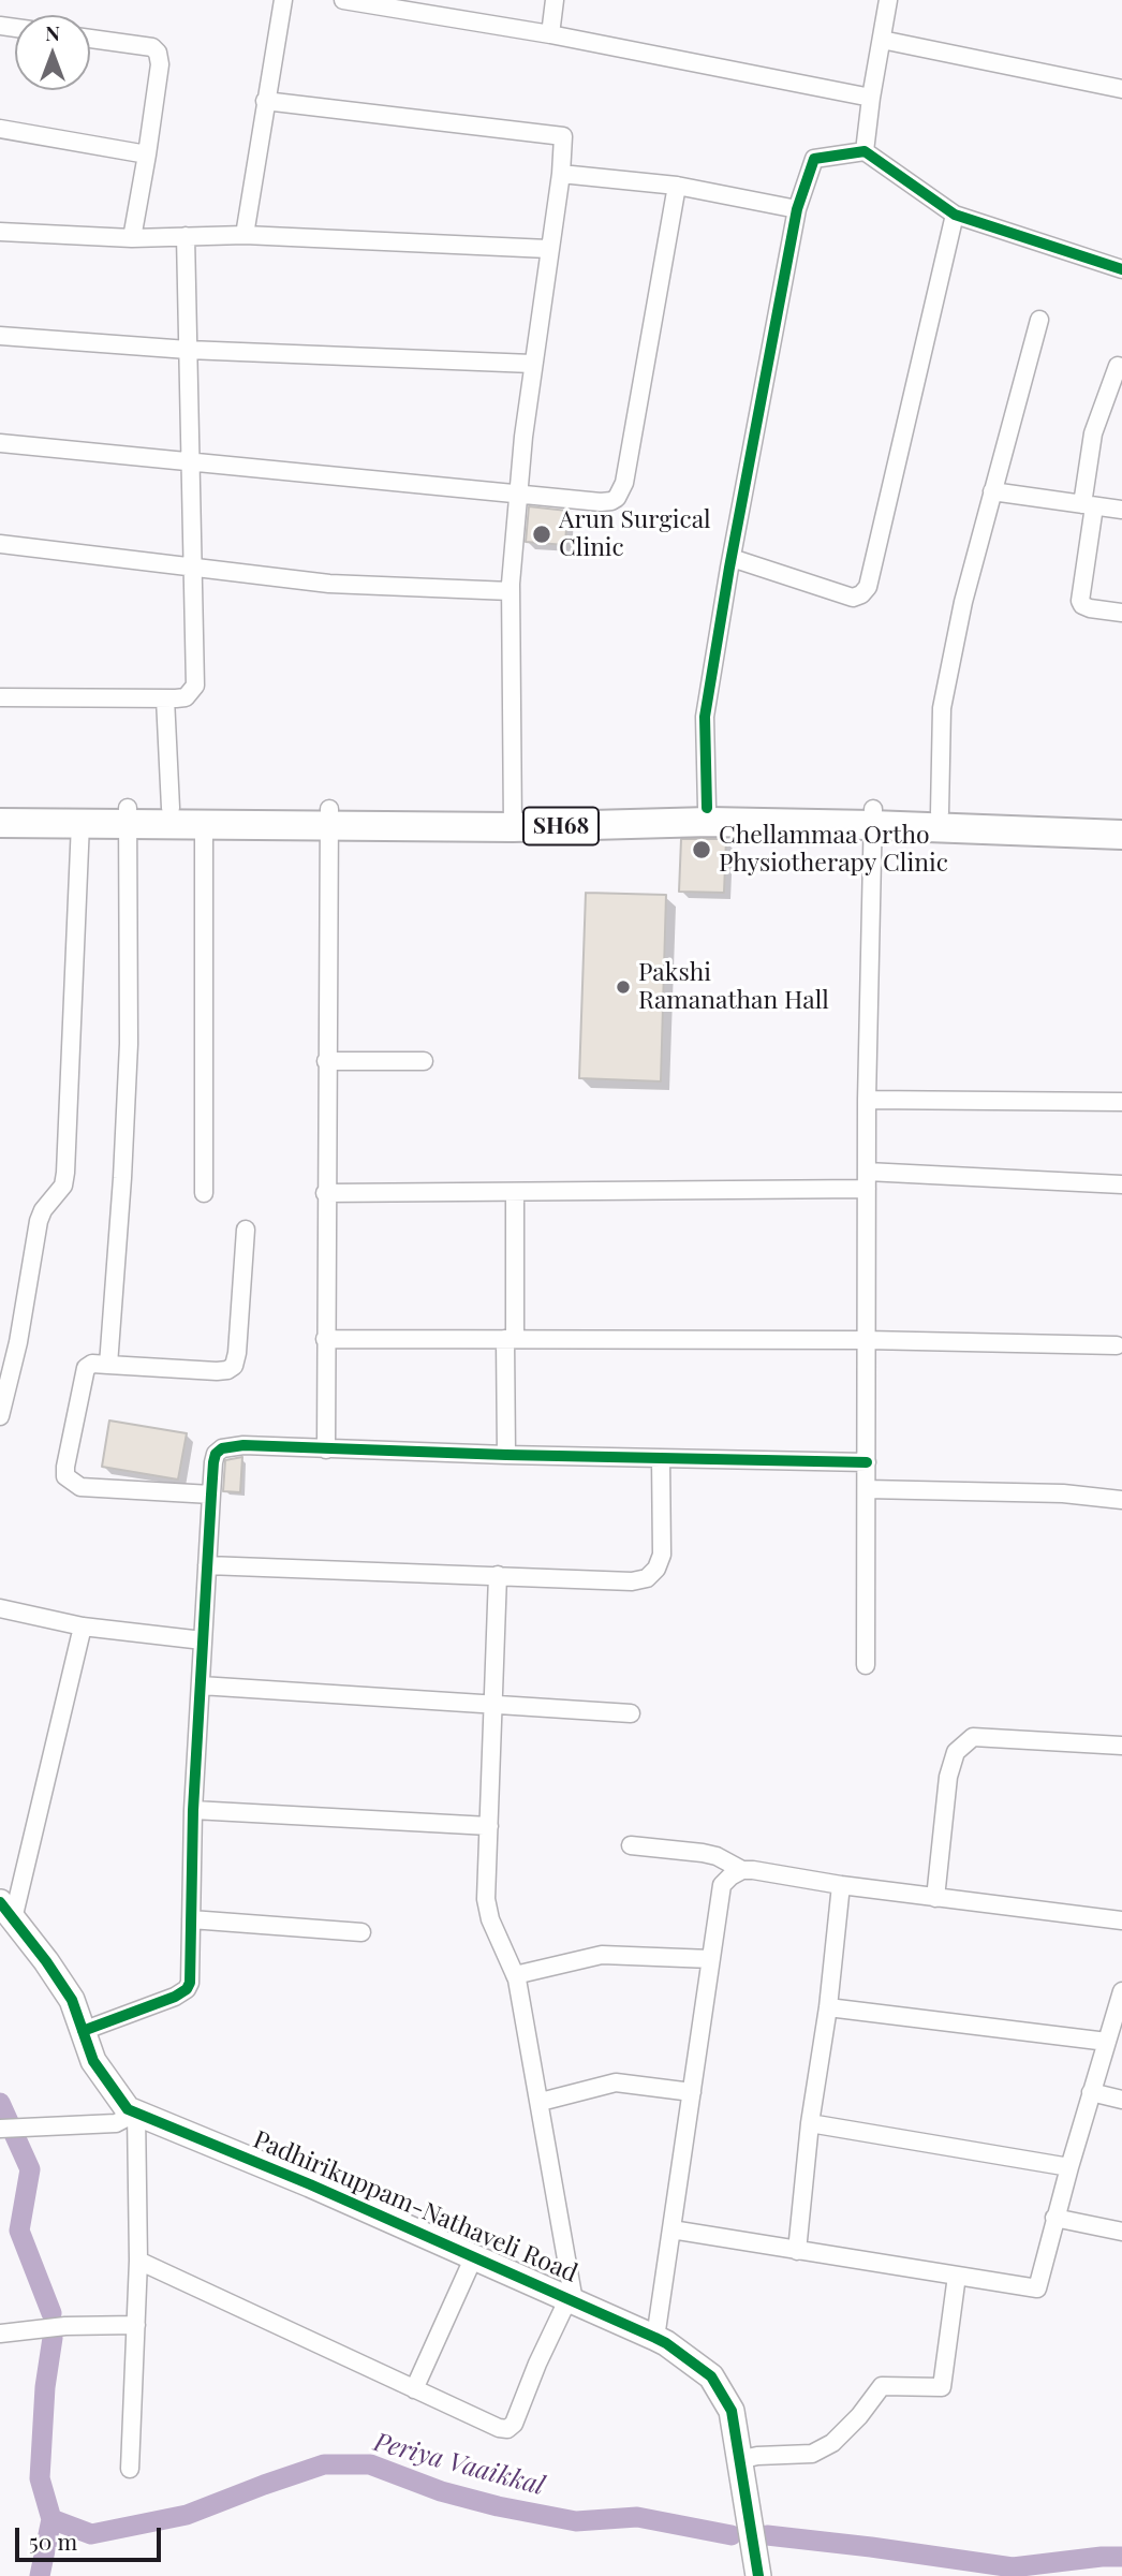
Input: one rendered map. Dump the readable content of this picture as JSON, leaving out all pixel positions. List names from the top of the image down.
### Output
{
  "streets": {
    "main road": ["SH68"],
    "street": ["Padhirikuppam-Nathaveli Road"]
  },
  "water": ["Periya Vaaikkal"],
  "places": ["Arun Surgical Clinic", "Chellammaa Ortho Physiotherapy Clinic", "Pakshi Ramanathan Hall"],
  "scale_bar": "50 m",
  "north": "top"
}
